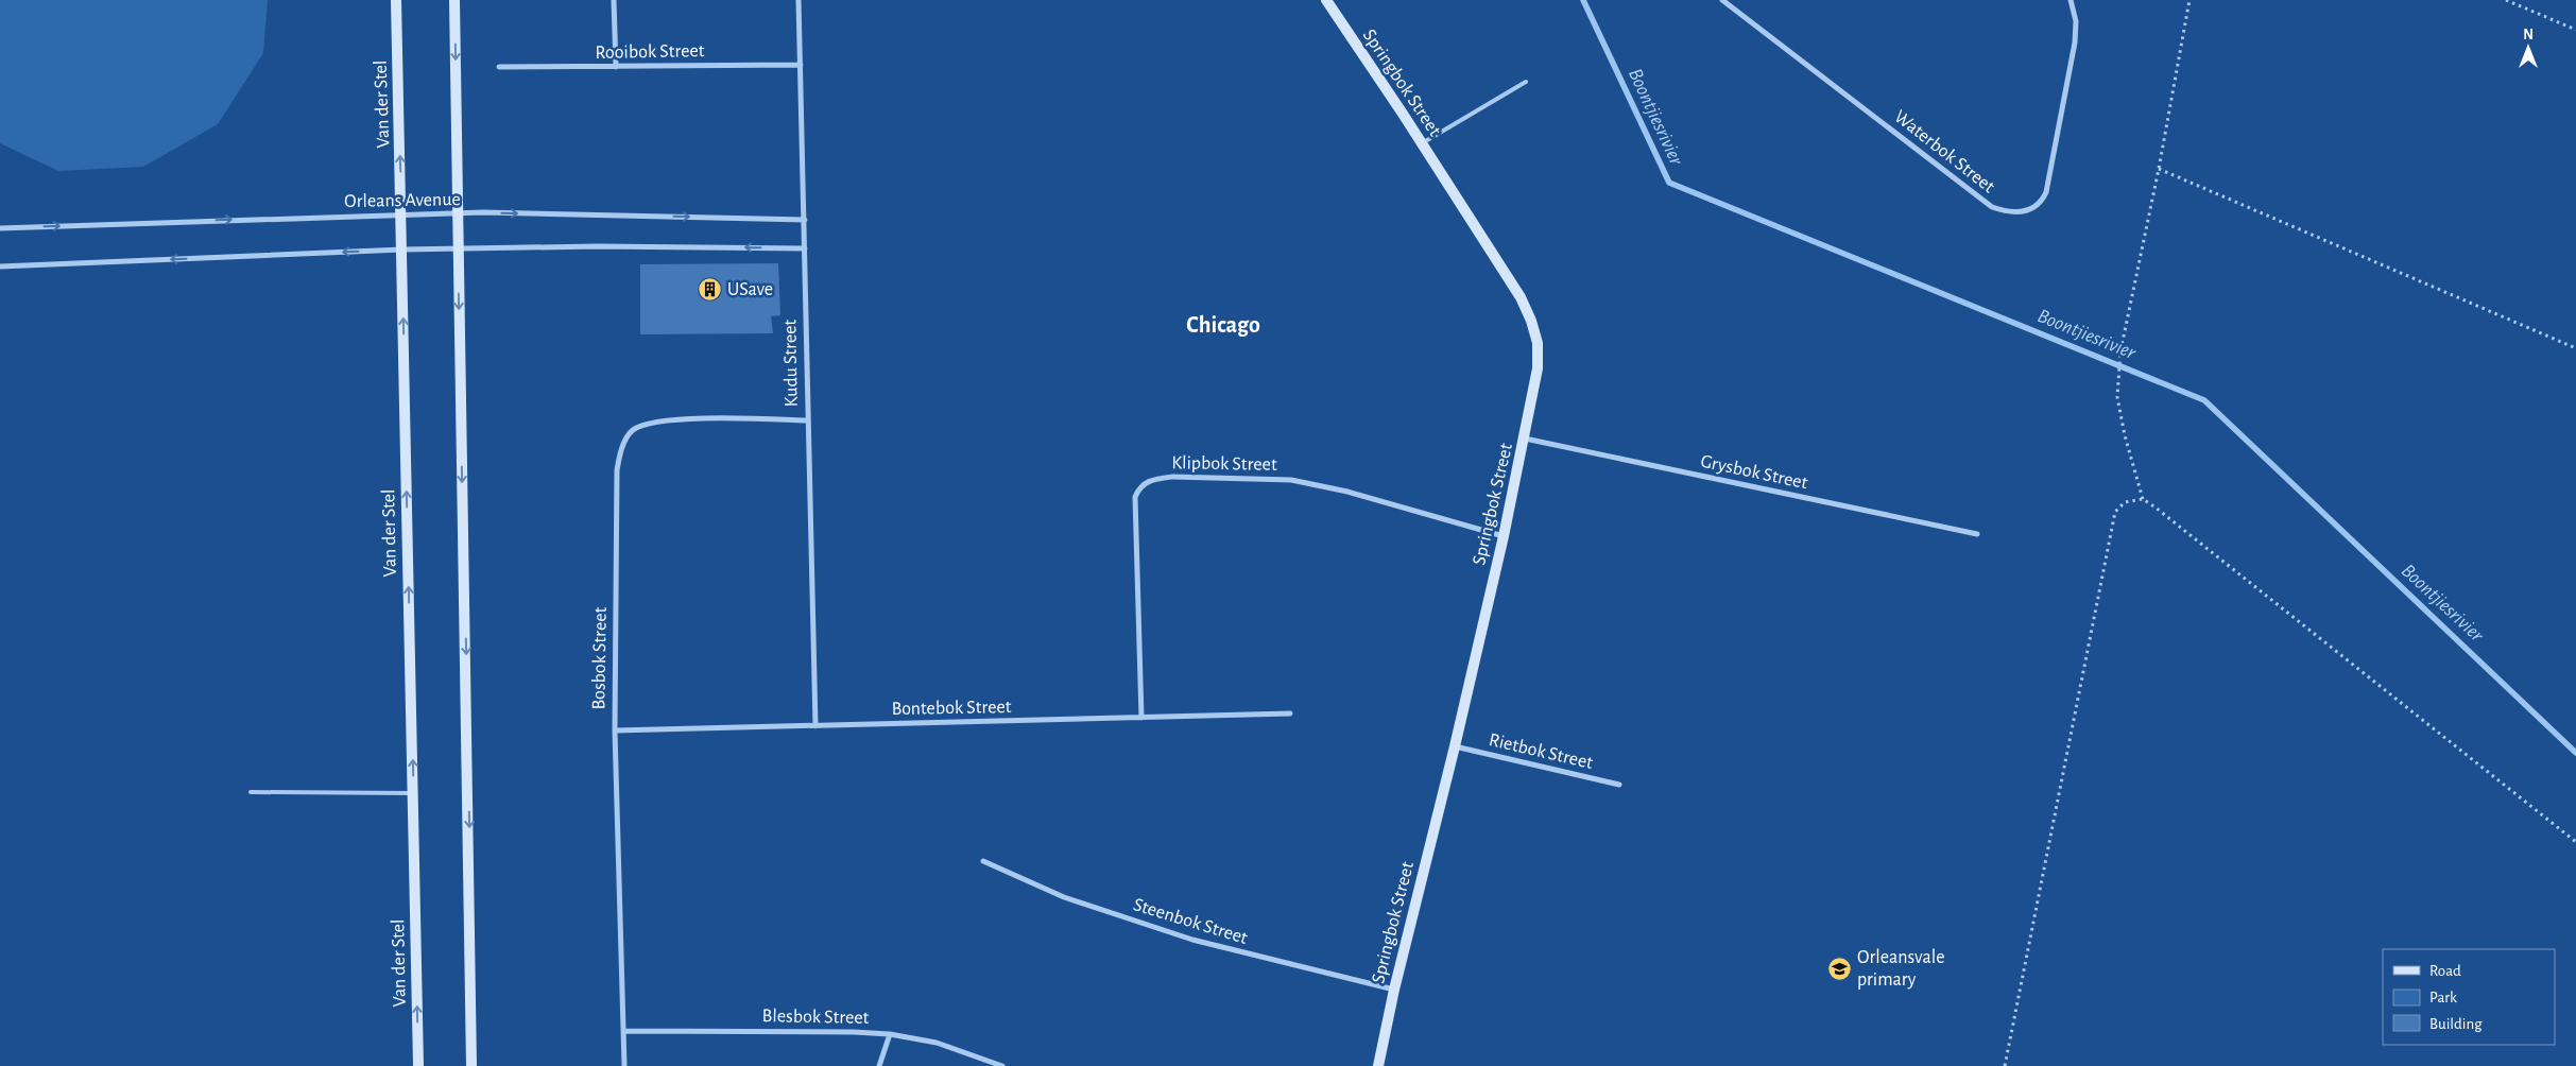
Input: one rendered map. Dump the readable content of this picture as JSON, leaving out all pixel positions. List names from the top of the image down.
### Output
{
  "streets": {
    "main road": ["Springbok Street", "Van der Stel"],
    "street": [
      "Rooibok Street",
      "Waterbok Street",
      "Orleans Avenue",
      "Kudu Street",
      "Klipbok Street",
      "Grysbok Street",
      "Bosbok Street",
      "Bontebok Street",
      "Rietbok Street",
      "Steenbok Street",
      "Blesbok Street"
    ]
  },
  "crossings": [
    ["Rooibok Street", "Kudu Street"],
    ["Springbok Street", "Klipbok Street"],
    ["Springbok Street", "Grysbok Street"],
    ["Springbok Street", "Rietbok Street"],
    ["Springbok Street", "Steenbok Street"],
    ["Van der Stel", "Orleans Avenue"],
    ["Orleans Avenue", "Kudu Street"],
    ["Kudu Street", "Bosbok Street"],
    ["Kudu Street", "Bontebok Street"],
    ["Klipbok Street", "Bontebok Street"],
    ["Bosbok Street", "Bontebok Street"],
    ["Bosbok Street", "Blesbok Street"]
  ],
  "districts": ["Chicago"],
  "water": ["Boontjiesrivier"],
  "places": {
    "building": ["USave"],
    "school or university": ["Orleansvale primary"]
  },
  "legend": ["Road", "Park", "Building"],
  "north": "top"
}
